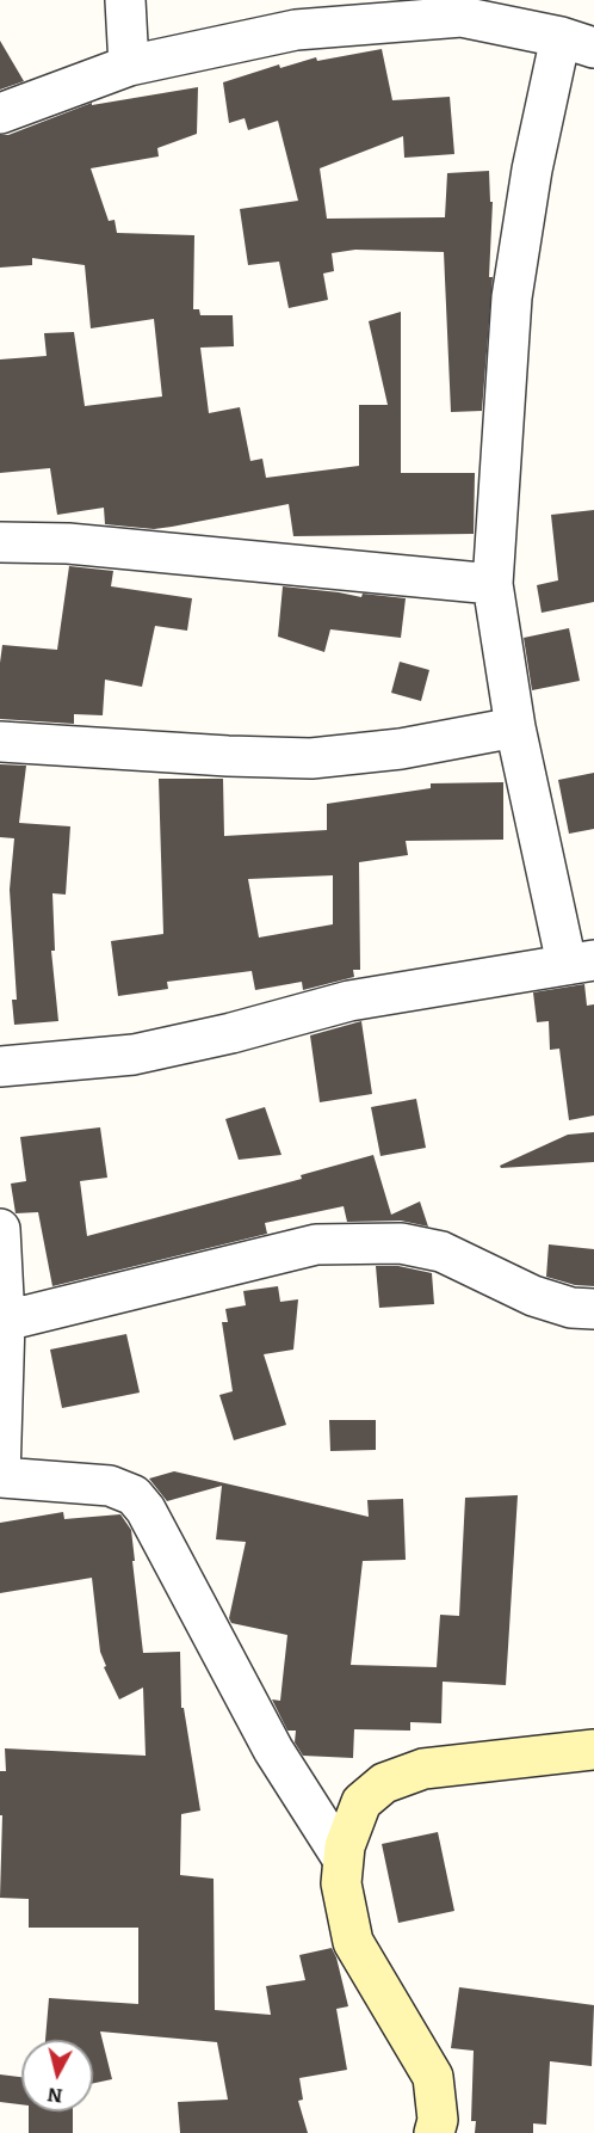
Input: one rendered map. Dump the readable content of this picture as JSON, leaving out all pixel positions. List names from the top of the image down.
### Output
{
  "north": "bottom"
}
